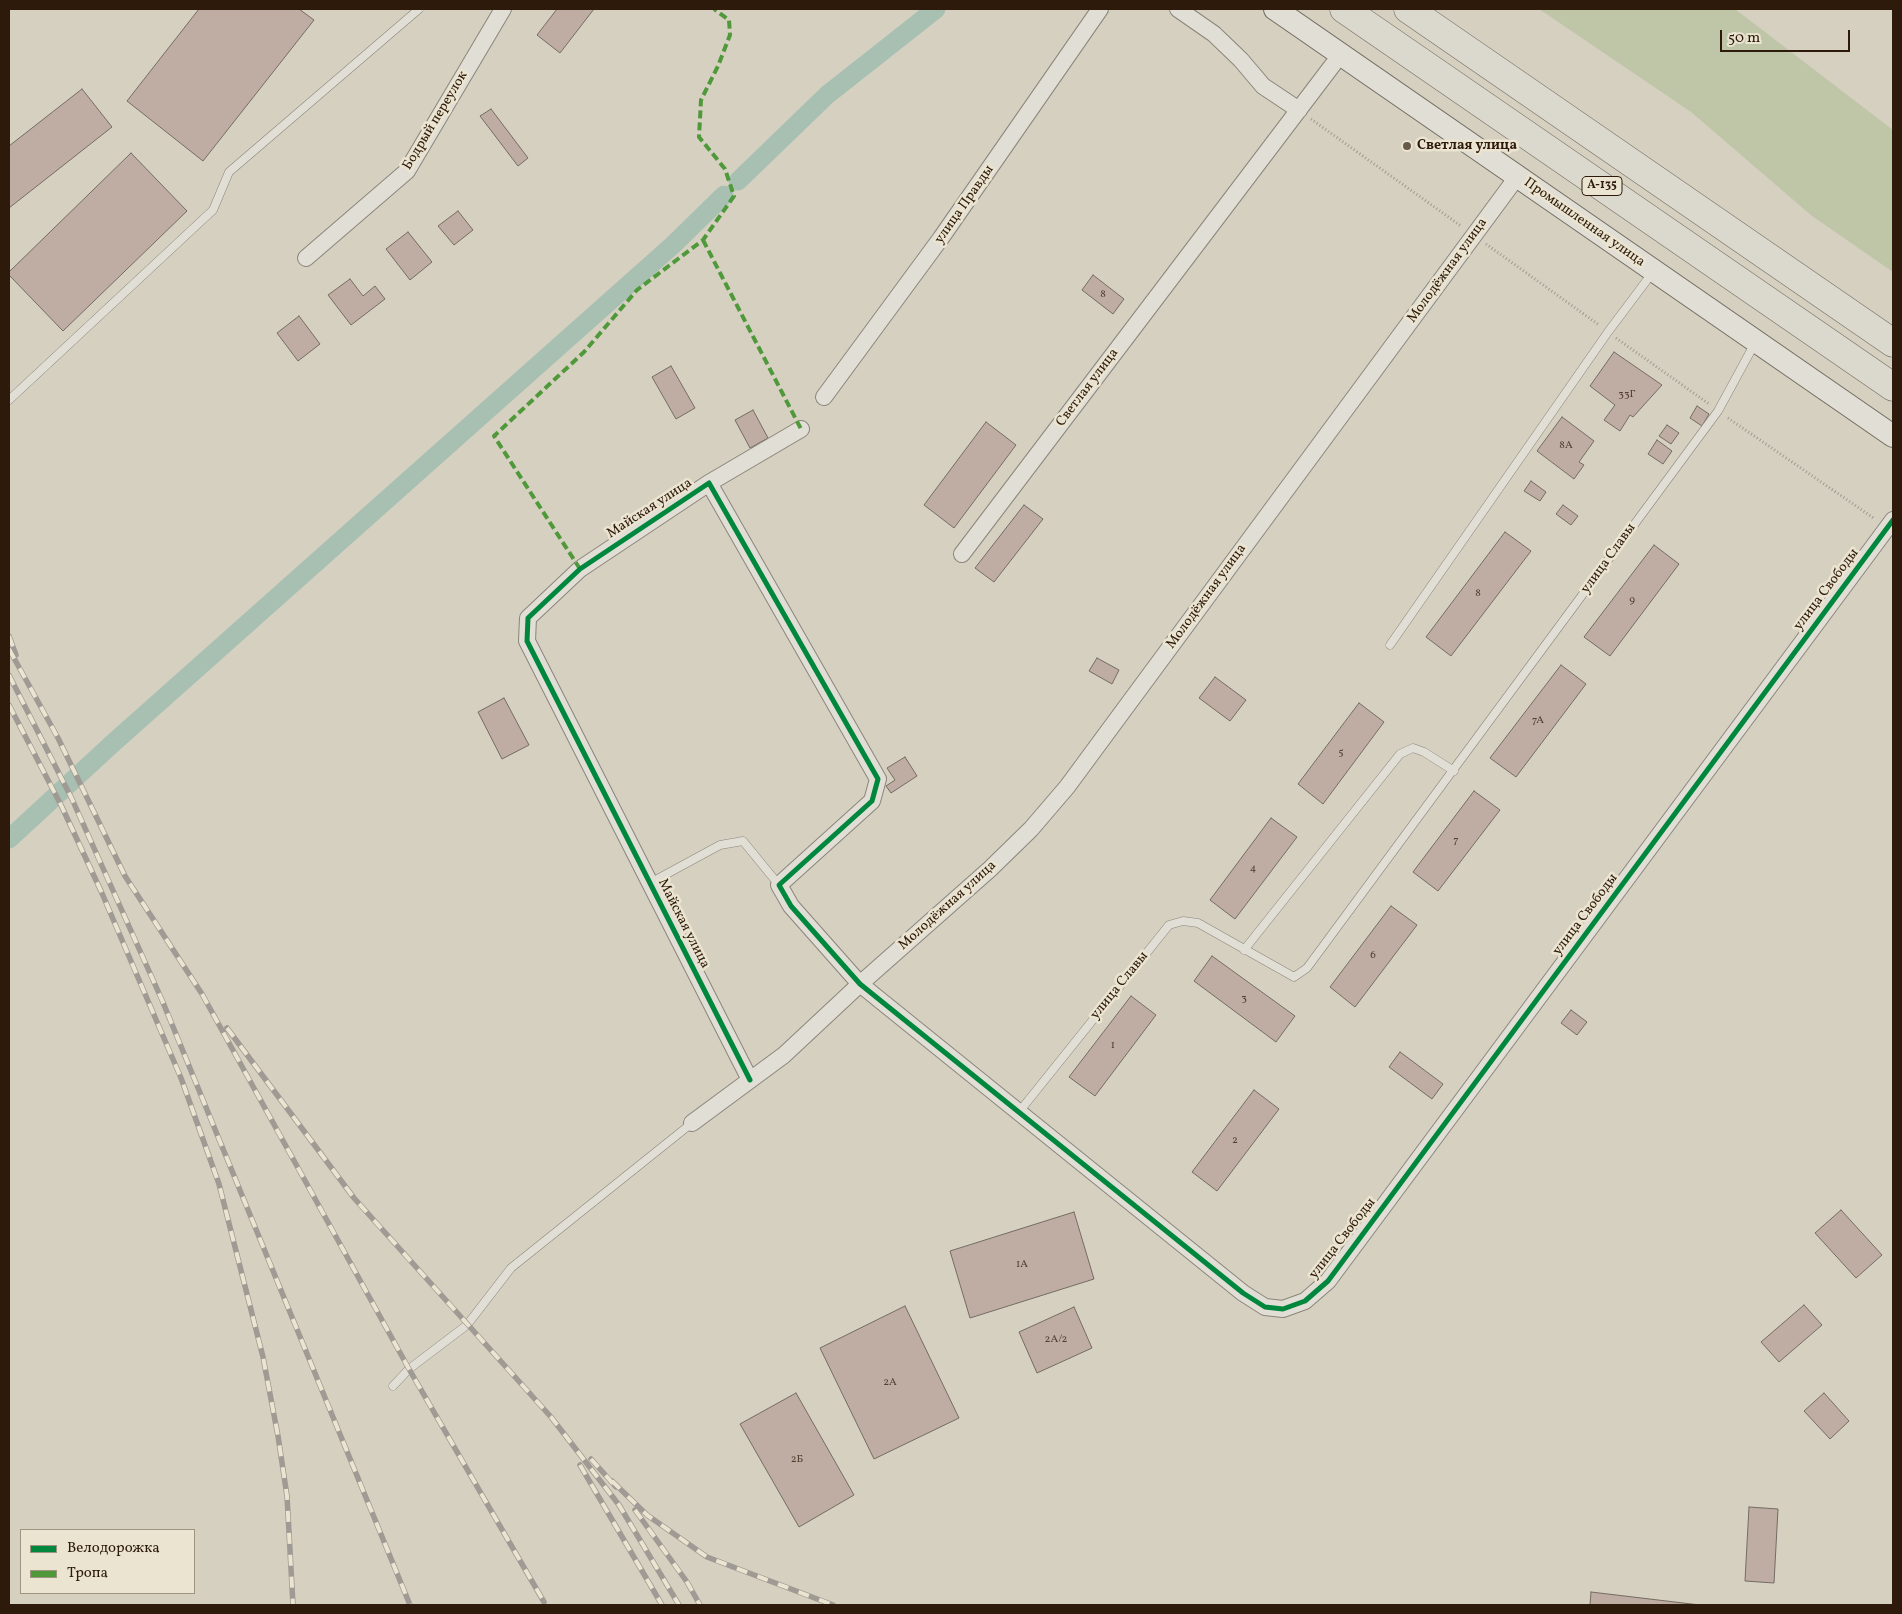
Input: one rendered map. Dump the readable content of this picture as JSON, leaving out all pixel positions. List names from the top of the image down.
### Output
{
  "streets": {
    "highway": ["А-135"],
    "street": [
      "Бодрый переулок",
      "улица Правды",
      "Промышленная улица",
      "Молодёжная улица",
      "Светлая улица",
      "Майская улица",
      "улица Свободы"
    ],
    "lane": ["улица Славы"]
  },
  "crossings": [
    ["Промышленная улица", "Молодёжная улица"],
    ["Промышленная улица", "Светлая улица"],
    ["Промышленная улица", "улица Славы"],
    ["Молодёжная улица", "Майская улица"],
    ["улица Славы", "улица Свободы"]
  ],
  "places": ["Светлая улица"],
  "house_numbers": [
    "8",
    "33Г",
    "8А",
    "8",
    "9",
    "7А",
    "5",
    "7",
    "4",
    "6",
    "3",
    "1",
    "2",
    "1А",
    "2А/2",
    "2А",
    "2Б"
  ],
  "legend": ["Велодорожка", "Тропа"],
  "scale_bar": "50 m"
}
